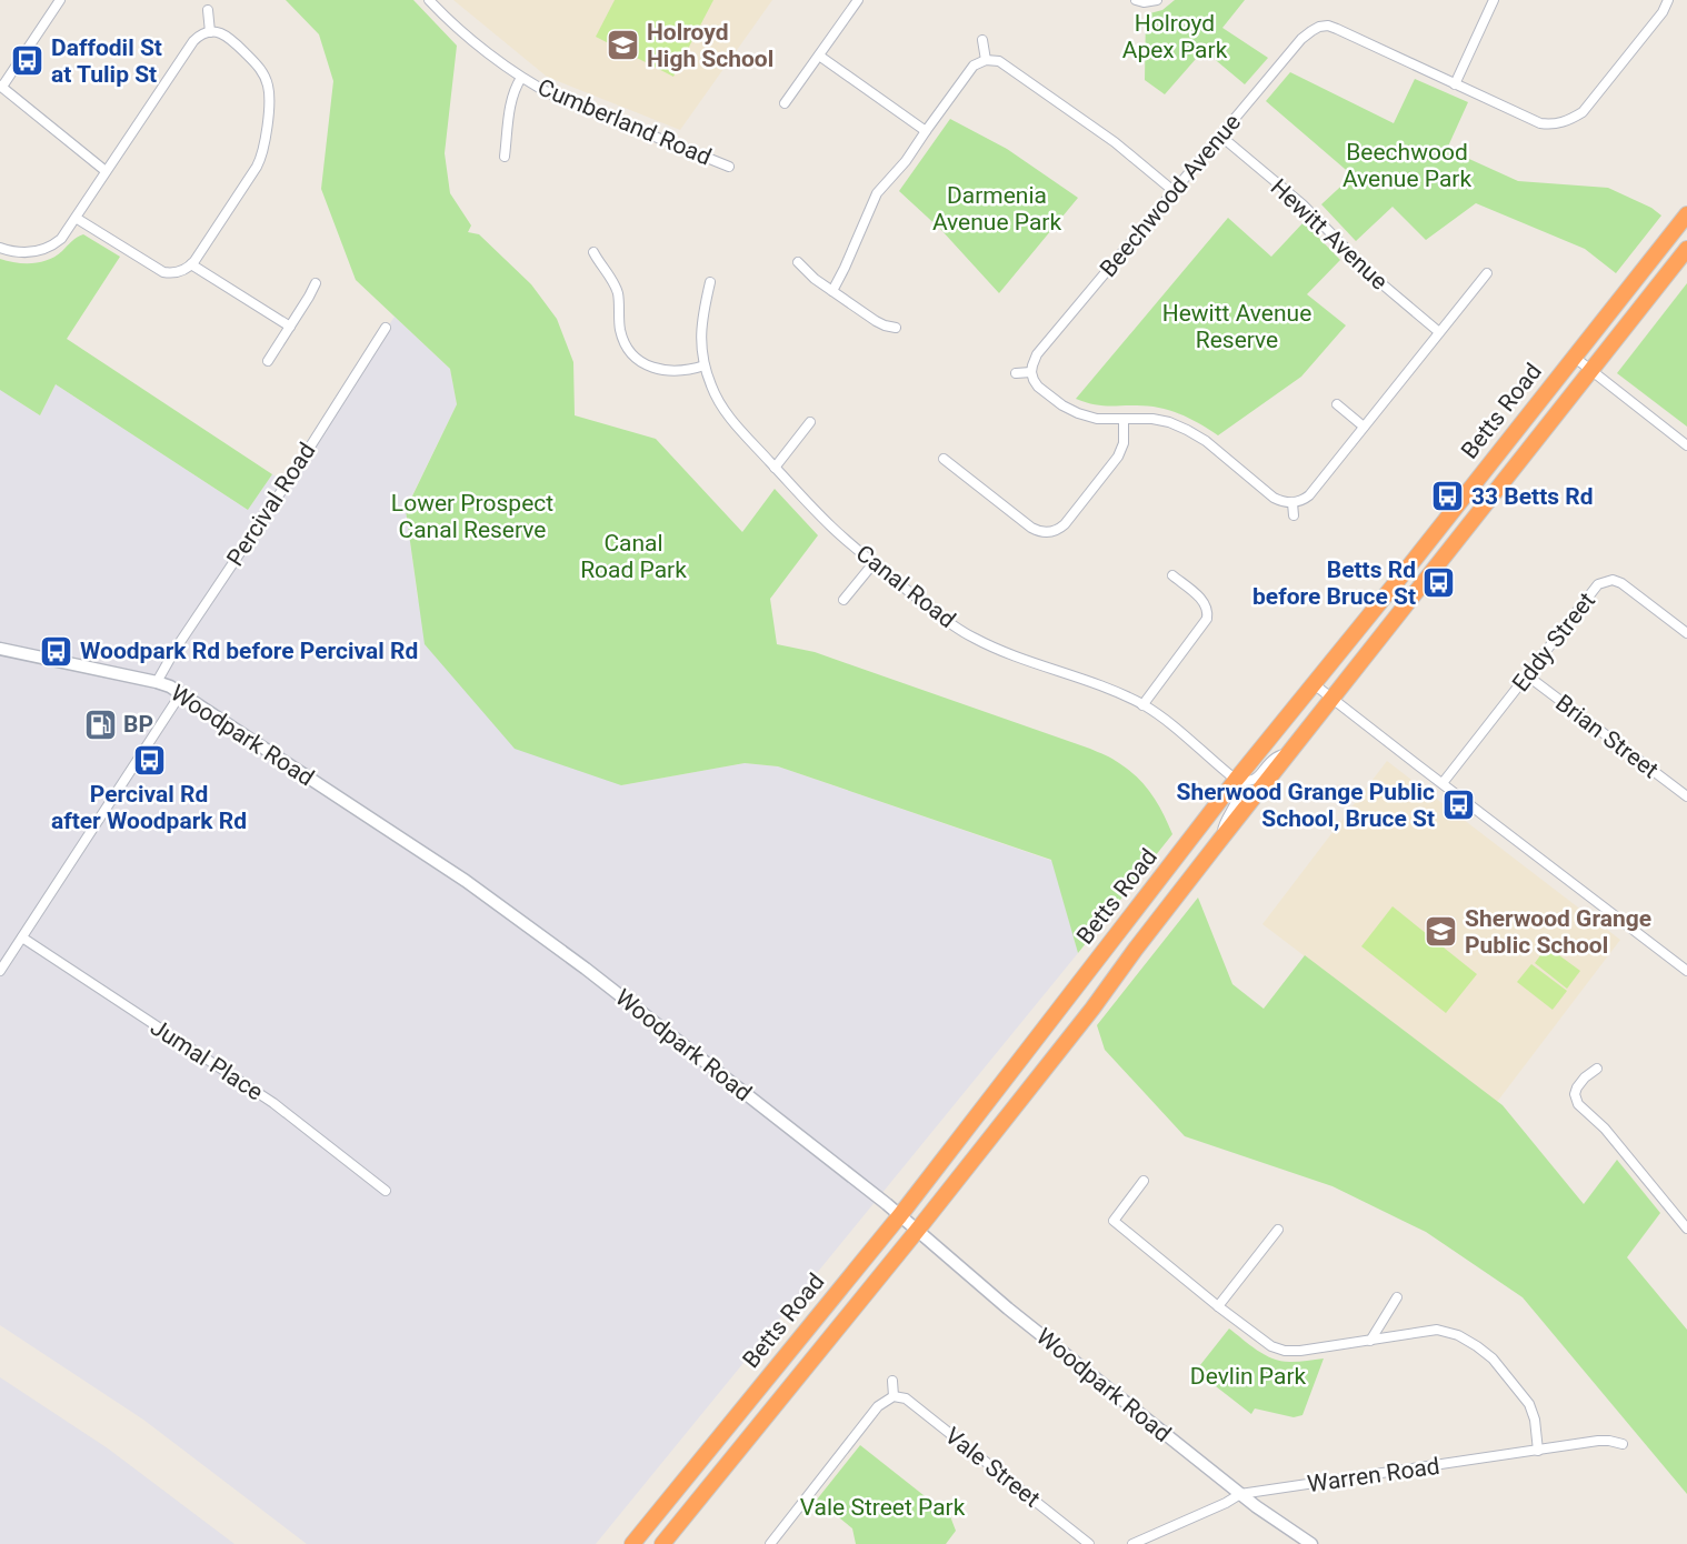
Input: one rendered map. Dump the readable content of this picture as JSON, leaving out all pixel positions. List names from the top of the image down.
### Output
{
  "streets": {
    "highway": ["Betts Road"],
    "street": [
      "Cumberland Road",
      "Beechwood Avenue",
      "Hewitt Avenue",
      "Percival Road",
      "Canal Road",
      "Eddy Street",
      "Woodpark Road",
      "Brian Street",
      "Jumal Place",
      "Vale Street",
      "Warren Road"
    ]
  },
  "crossings": [
    ["Beechwood Avenue", "Hewitt Avenue"],
    ["Betts Road", "Canal Road"],
    ["Betts Road", "Woodpark Road"],
    ["Percival Road", "Woodpark Road"],
    ["Eddy Street", "Brian Street"],
    ["Woodpark Road", "Warren Road"]
  ],
  "parks": [
    "Holroyd Apex Park",
    "Beechwood Avenue Park",
    "Darmenia Avenue Park",
    "Hewitt Avenue Reserve",
    "Lower Prospect Canal Reserve",
    "Canal Road Park",
    "Devlin Park",
    "Vale Street Park"
  ],
  "places": {
    "school or university": ["Holroyd High School", "Sherwood Grange Public School"],
    "bus stop": [
      "Daffodil St at Tulip St",
      "33 Betts Rd",
      "Betts Rd before Bruce St",
      "Woodpark Rd before Percival Rd",
      "Percival Rd after Woodpark Rd",
      "Sherwood Grange Public School, Bruce St"
    ],
    "fuel station": ["BP"]
  }
}
